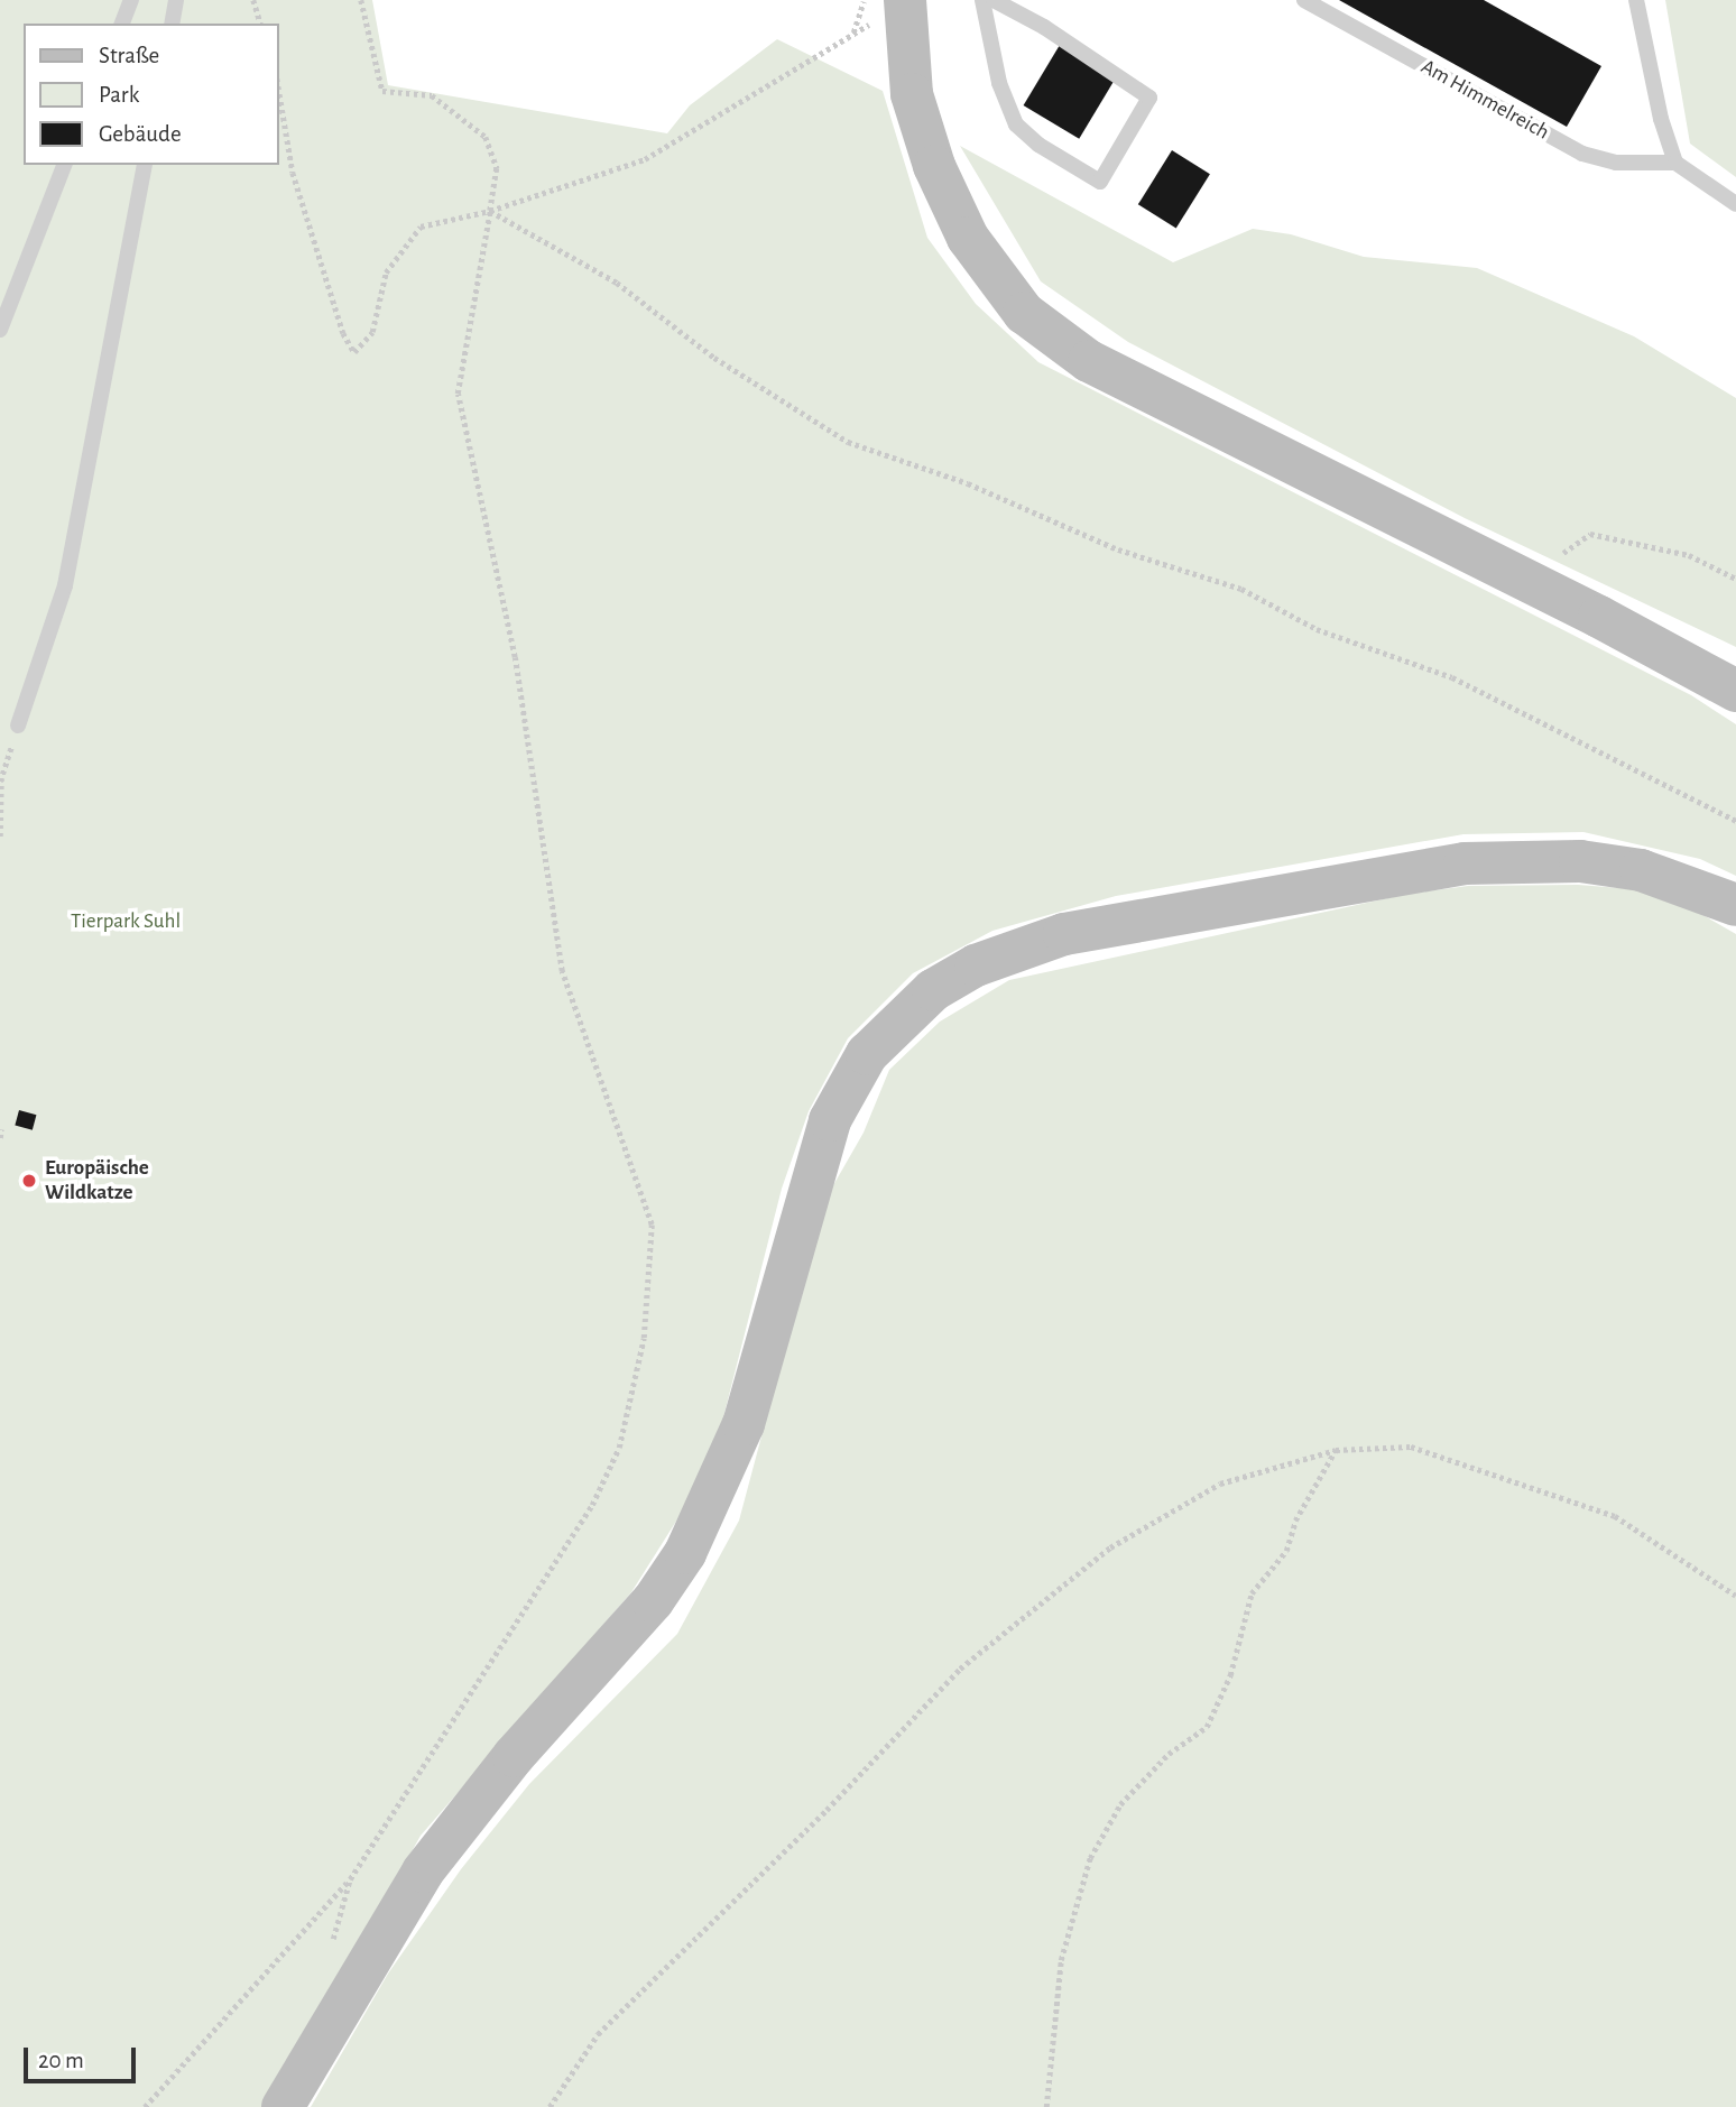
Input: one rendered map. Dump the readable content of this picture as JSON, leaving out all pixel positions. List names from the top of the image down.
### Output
{
  "streets": {
    "lane": ["Am Himmelreich"]
  },
  "parks": ["Tierpark Suhl"],
  "places": ["Europäische Wildkatze"],
  "legend": ["Straße", "Park", "Gebäude"],
  "scale_bar": "20 m"
}
